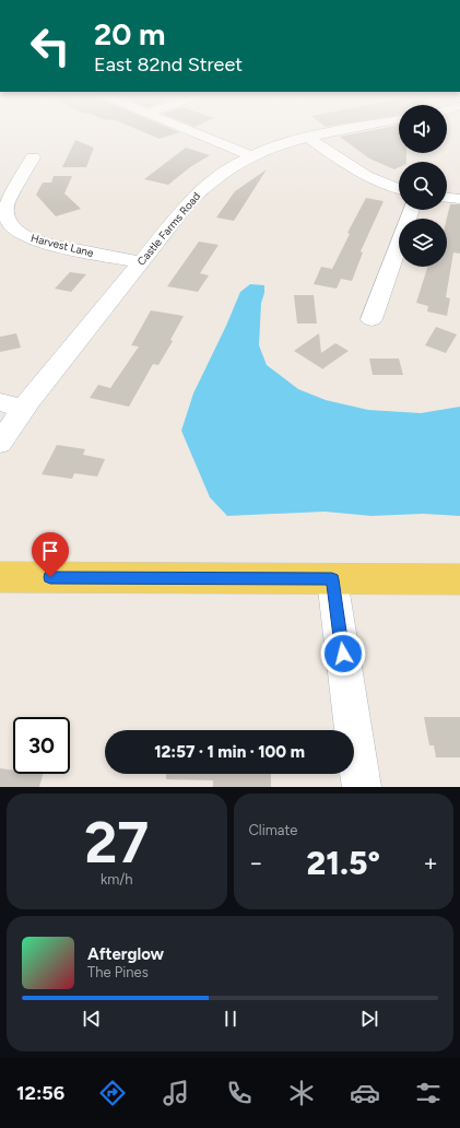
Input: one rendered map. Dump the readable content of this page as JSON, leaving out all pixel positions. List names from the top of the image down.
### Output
{
  "streets": {
    "street": ["Castle Farms Road", "Harvest Lane"]
  },
  "crossings": [
    ["Castle Farms Road", "Harvest Lane"]
  ],
  "page": {
    "turn": ["20 m", "East 82nd Street"],
    "limit": "30",
    "trip": "12:57 · 1 min · 100 m",
    "tile": [
      ["27", "km/h"],
      "Climate"
    ],
    "heat": ["−", "21.5°", "+"],
    "song": ["Afterglow", "The Pines"],
    "tabs": "12:56"
  }
}
